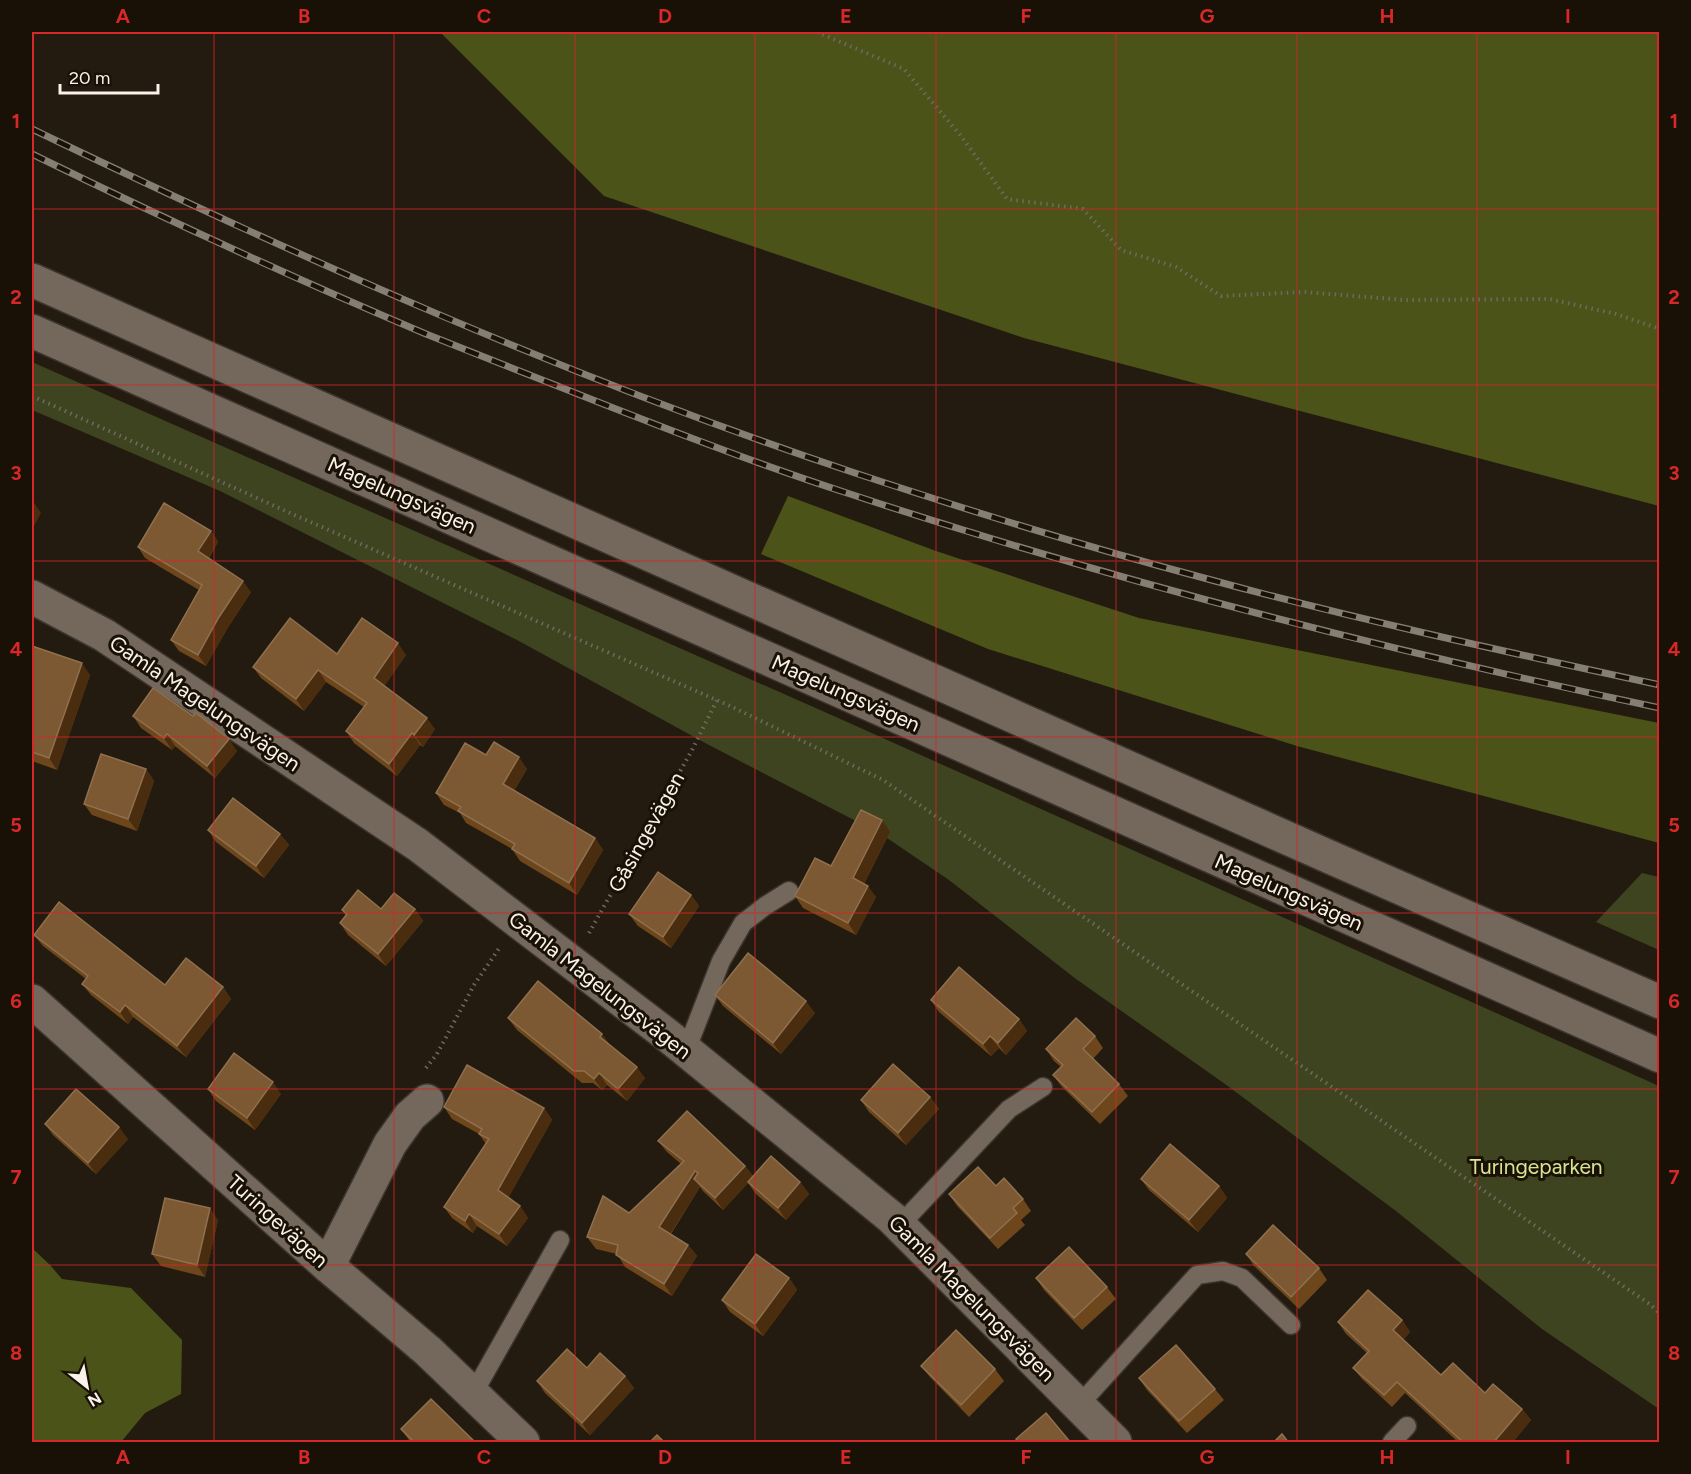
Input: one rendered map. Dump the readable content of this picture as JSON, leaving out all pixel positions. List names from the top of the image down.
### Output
{
  "streets": {
    "main road": ["Magelungsvägen", "Gamla Magelungsvägen", "Turingevägen"],
    "path": ["Gåsingevägen"]
  },
  "crossings": [
    ["Gamla Magelungsvägen", "Gåsingevägen"]
  ],
  "parks": ["Turingeparken"],
  "scale_bar": "20 m",
  "north": "bottom right",
  "grid": {
    "columns": [
      "A",
      "B",
      "C",
      "D",
      "E",
      "F",
      "G",
      "H",
      "I"
    ],
    "rows": [
      "1",
      "2",
      "3",
      "4",
      "5",
      "6",
      "7",
      "8"
    ]
  }
}
